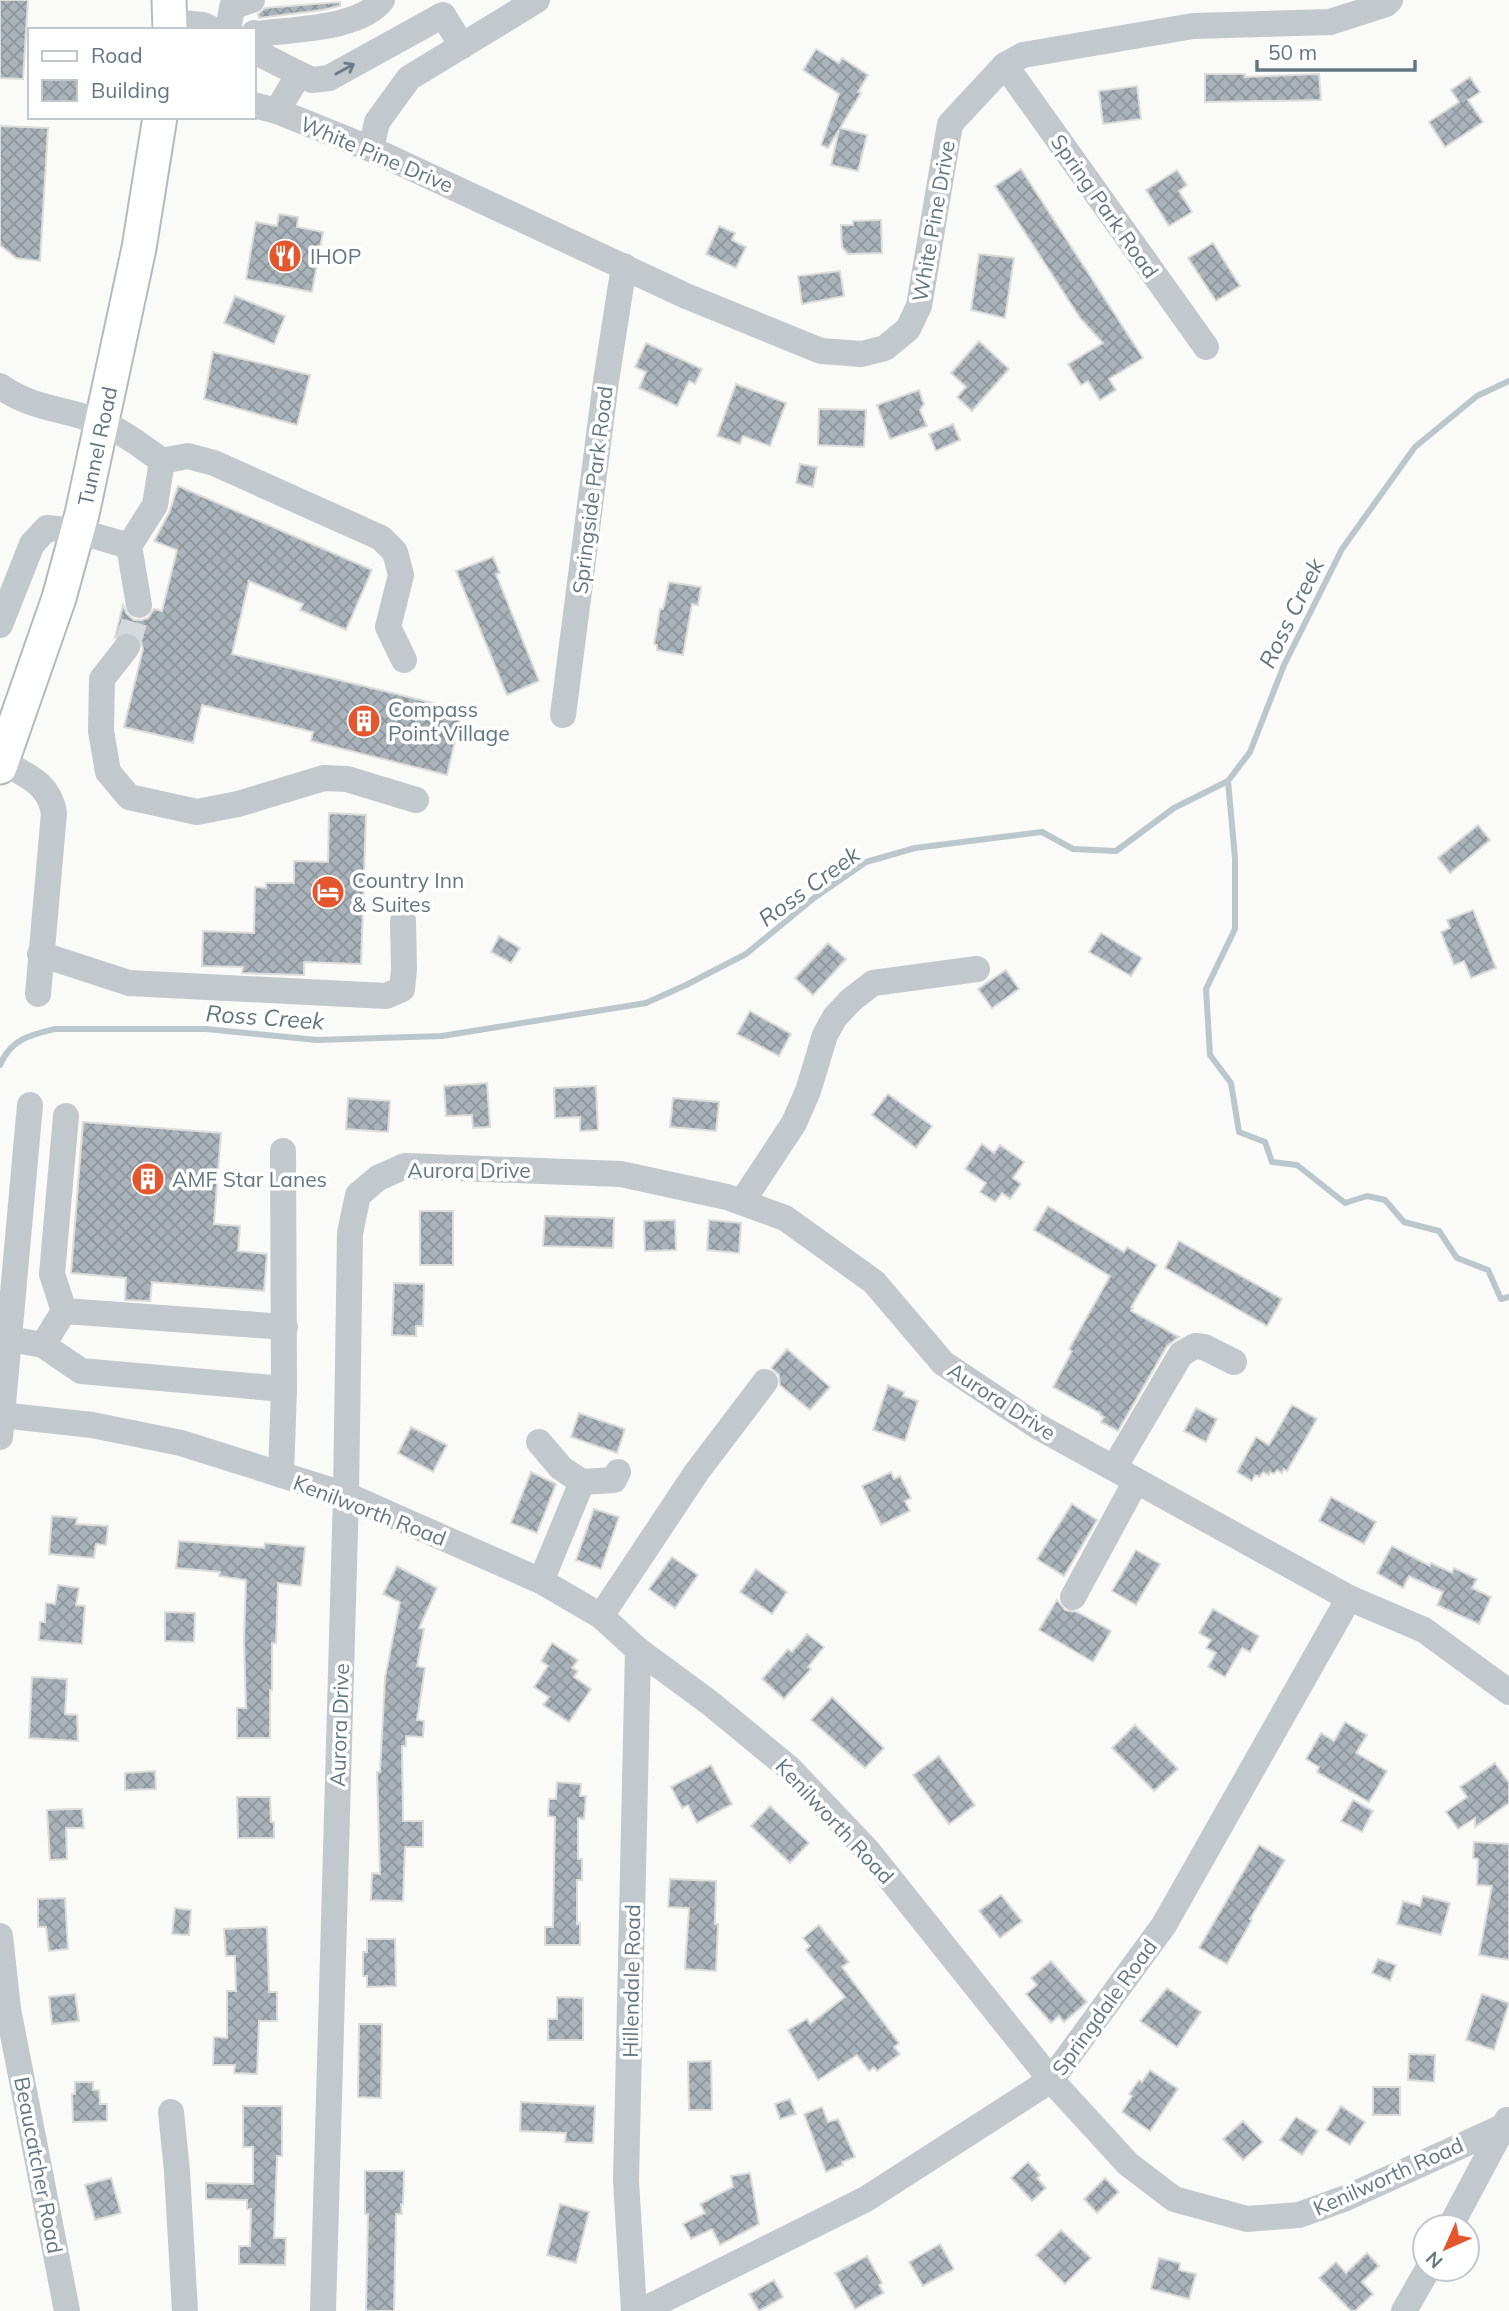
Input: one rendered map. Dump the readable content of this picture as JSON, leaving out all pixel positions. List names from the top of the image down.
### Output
{
  "streets": {
    "main road": ["Tunnel Road"],
    "street": [
      "White Pine Drive",
      "Spring Park Road",
      "Springside Park Road",
      "Aurora Drive",
      "Kenilworth Road",
      "Hillendale Road",
      "Springdale Road",
      "Beaucatcher Road"
    ]
  },
  "crossings": [
    ["White Pine Drive", "Spring Park Road"],
    ["White Pine Drive", "Springside Park Road"],
    ["Aurora Drive", "Kenilworth Road"],
    ["Aurora Drive", "Springdale Road"],
    ["Kenilworth Road", "Hillendale Road"],
    ["Kenilworth Road", "Springdale Road"]
  ],
  "water": ["Ross Creek"],
  "places": {
    "restaurant": ["IHOP"],
    "building": ["Compass Point Village", "AMF Star Lanes"],
    "hotel": ["Country Inn & Suites"]
  },
  "legend": ["Road", "Building"],
  "scale_bar": "50 m",
  "north": "bottom left"
}
